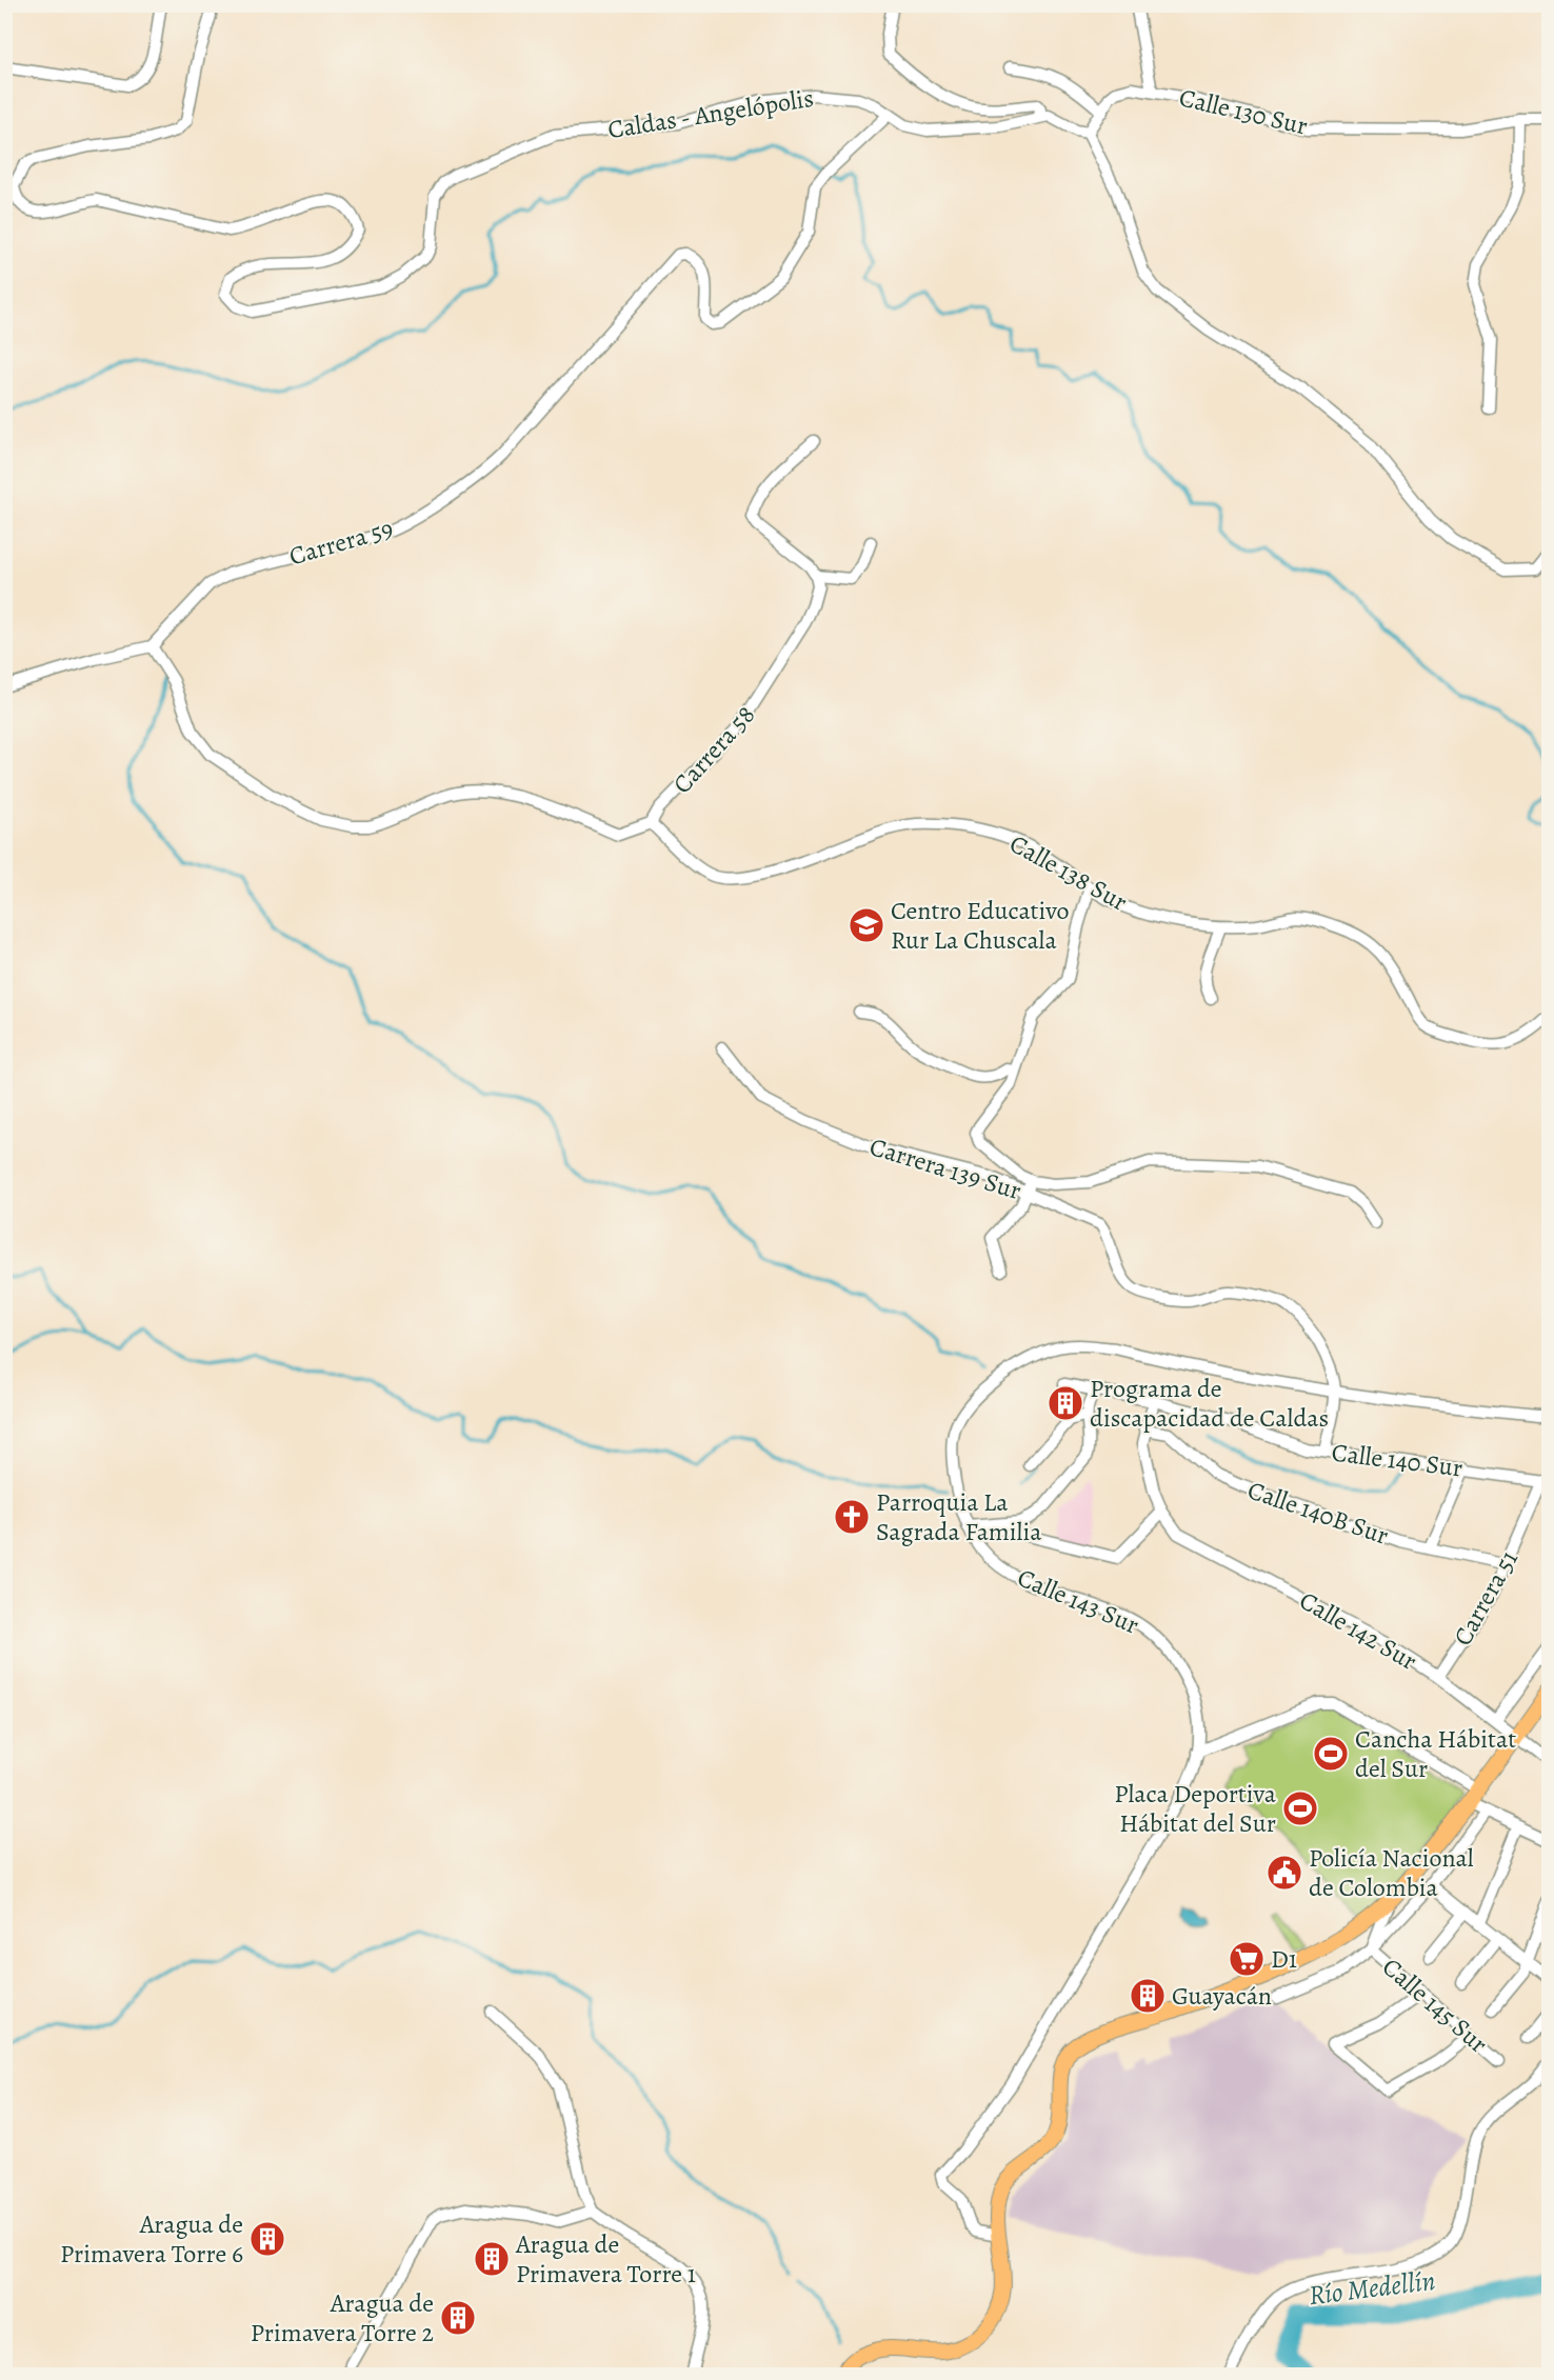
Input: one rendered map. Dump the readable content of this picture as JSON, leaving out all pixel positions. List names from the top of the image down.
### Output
{
  "streets": {
    "street": [
      "Calle 130 Sur",
      "Caldas - Angelópolis",
      "Carrera 59",
      "Carrera 58",
      "Calle 138 Sur",
      "Carrera 139 Sur",
      "Calle 140 Sur",
      "Calle 140B Sur",
      "Carrera 51",
      "Calle 143 Sur",
      "Calle 142 Sur",
      "Calle 145 Sur"
    ]
  },
  "crossings": [
    ["Caldas - Angelópolis", "Carrera 59"],
    ["Carrera 58", "Calle 138 Sur"],
    ["Carrera 139 Sur", "Calle 143 Sur"],
    ["Calle 140 Sur", "Carrera 51"],
    ["Calle 140B Sur", "Carrera 51"],
    ["Carrera 51", "Calle 142 Sur"]
  ],
  "water": ["Río Medellín"],
  "places": {
    "school or university": ["Centro Educativo Rur La Chuscala"],
    "building": [
      "Programa de discapacidad de Caldas",
      "Guayacán",
      "Aragua de Primavera Torre 6",
      "Aragua de Primavera Torre 1",
      "Aragua de Primavera Torre 2"
    ],
    "church": ["Parroquia La Sagrada Familia"],
    "sports": ["Cancha Hábitat del Sur", "Placa Deportiva Hábitat del Sur"],
    "public building": ["Policía Nacional de Colombia"],
    "supermarket": ["D1"]
  }
}
